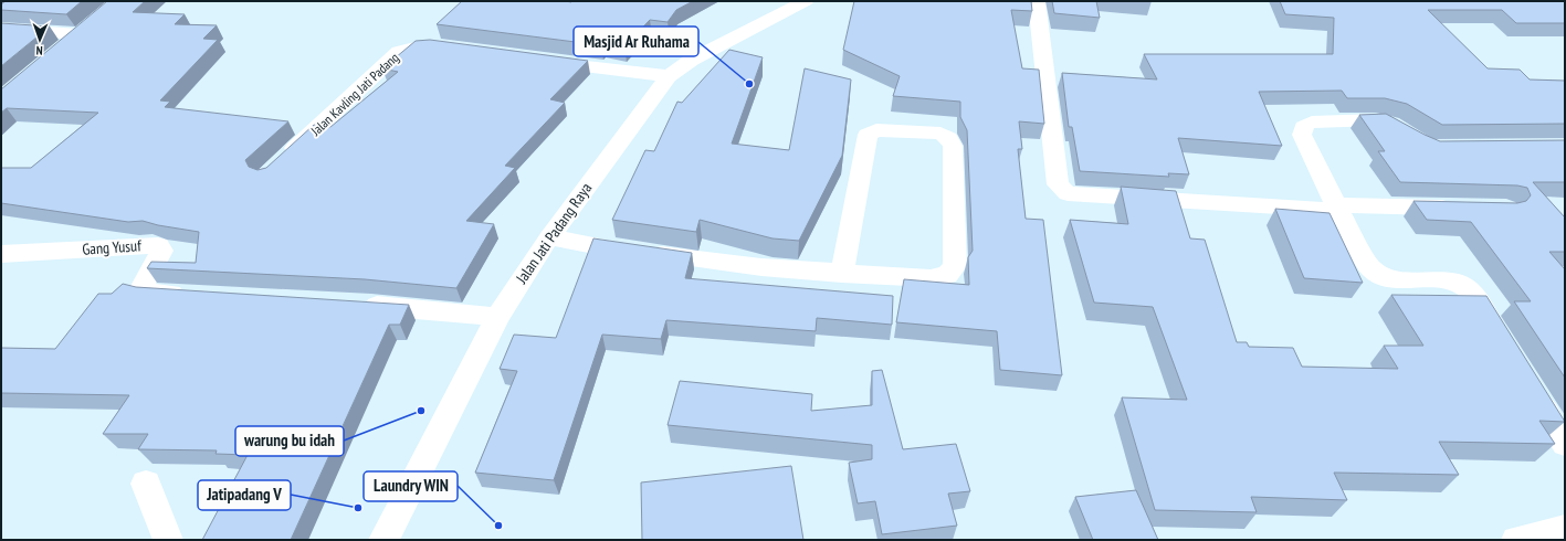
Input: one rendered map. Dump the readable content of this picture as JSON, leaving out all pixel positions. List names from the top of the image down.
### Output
{
  "streets": {
    "street": ["Jalan Kavling Jati Padang", "Jalan Jati Padang Raya", "Gang Yusuf"]
  },
  "places": [
    "Masjid Ar Ruhama",
    "warung bu idah",
    "Jatipadang V",
    "Laundry WIN"
  ],
  "north": "bottom"
}
